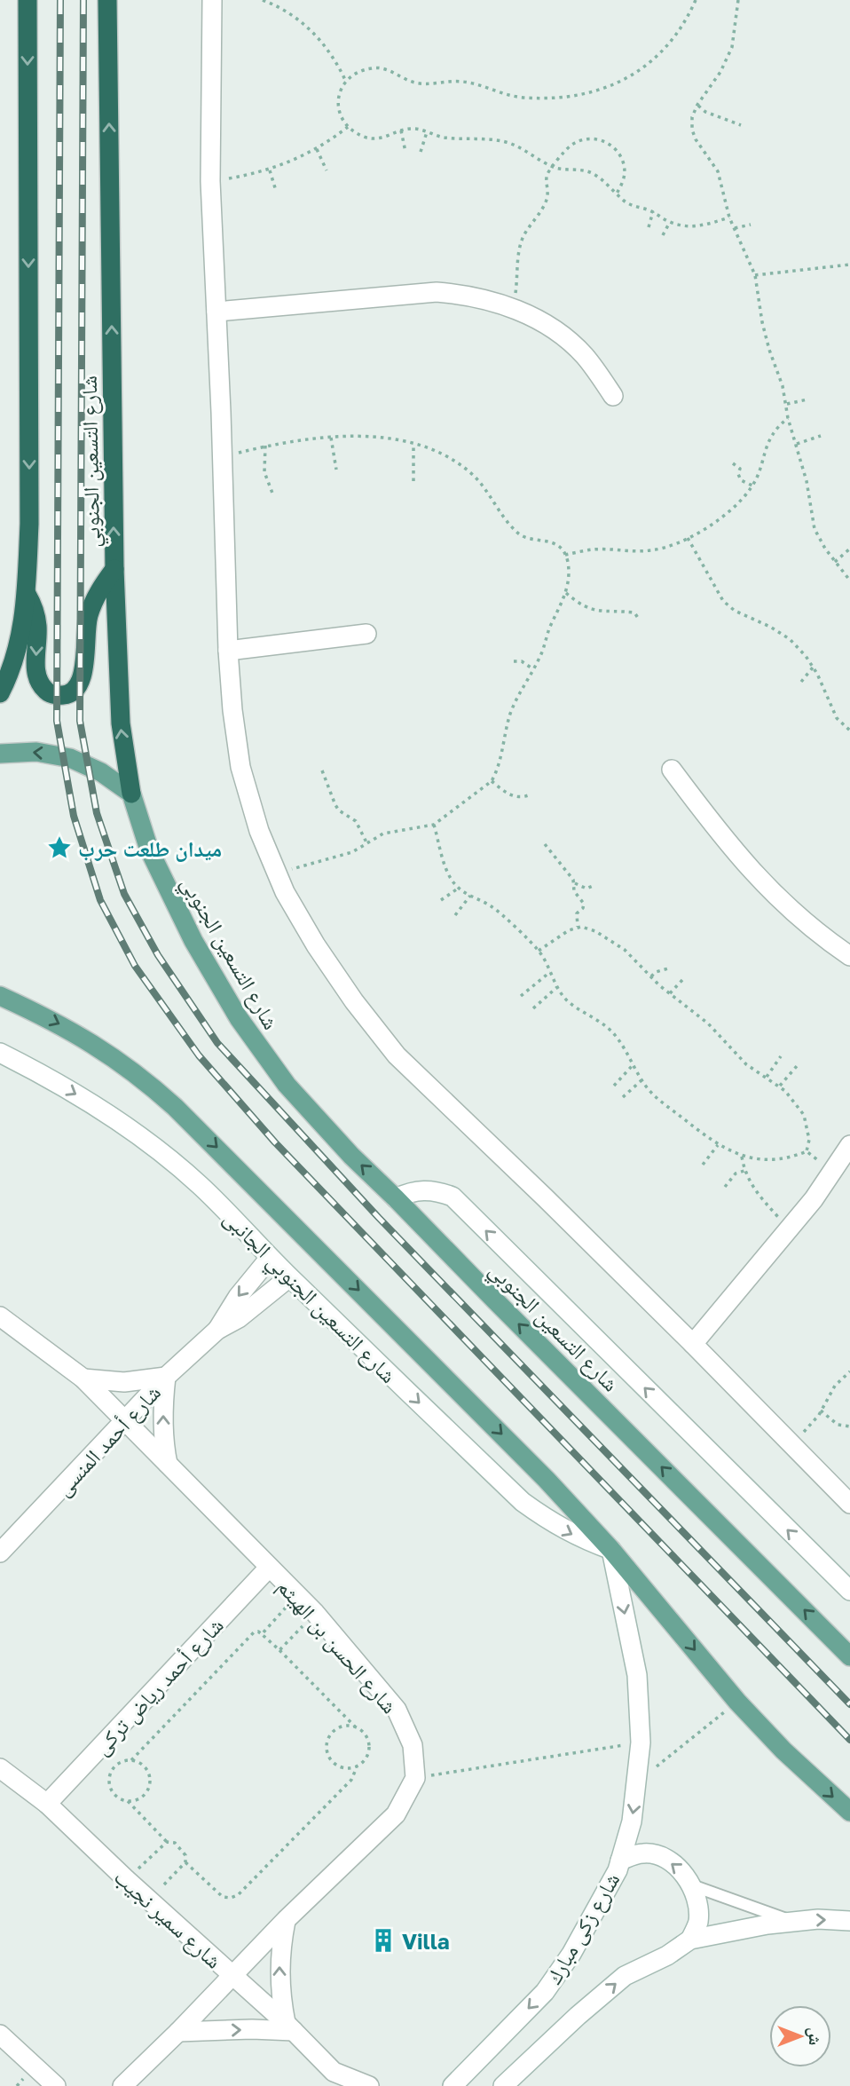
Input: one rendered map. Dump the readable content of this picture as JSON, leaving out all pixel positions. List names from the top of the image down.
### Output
{
  "streets": {
    "highway": ["شارع التسعين الجنوبي"],
    "street": [
      "شارع التسعين الجنوبي الجانبى",
      "شارع أحمد المنسى",
      "شارع الحسن بن الهيثم",
      "شارع أحمد رياض تركى",
      "شارع سمير نجيب",
      "شارع زكى مبارك"
    ]
  },
  "crossings": [
    ["شارع التسعين الجنوبي الجانبى", "شارع أحمد المنسى"],
    ["شارع التسعين الجنوبي الجانبى", "شارع زكى مبارك"],
    ["شارع أحمد المنسى", "شارع الحسن بن الهيثم"],
    ["شارع الحسن بن الهيثم", "شارع أحمد رياض تركى"],
    ["شارع أحمد رياض تركى", "شارع سمير نجيب"]
  ],
  "one_way": ["شارع التسعين الجنوبي الجانبى"],
  "places": {
    "place": ["ميدان طلعت حرب"],
    "building": ["Villa"]
  },
  "north": "right"
}
